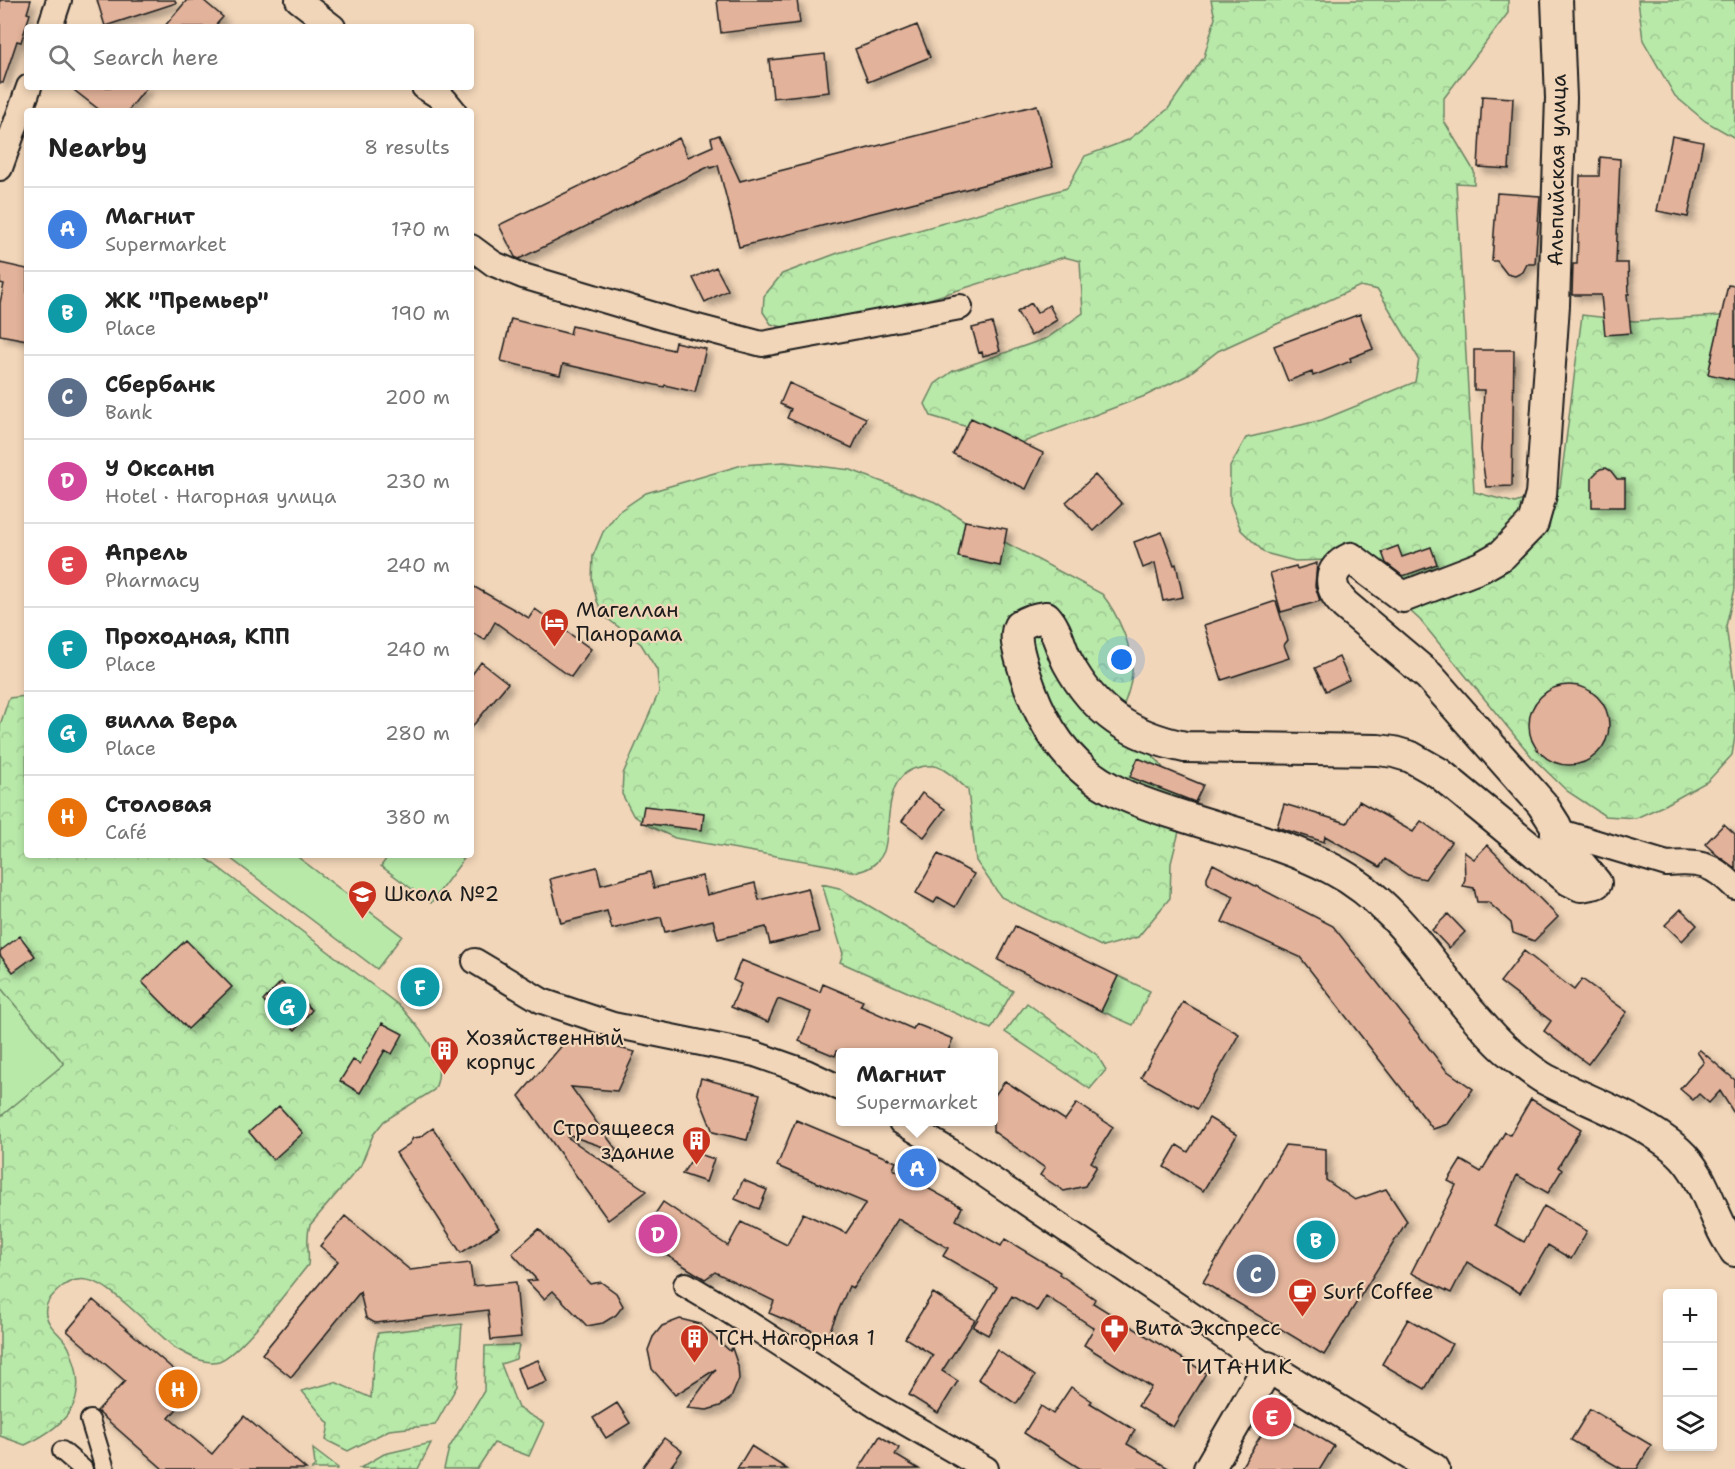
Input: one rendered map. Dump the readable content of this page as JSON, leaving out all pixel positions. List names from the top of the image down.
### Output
{
  "streets": {
    "street": ["Альпийская улица"]
  },
  "districts": ["ТИТАНИК"],
  "places": {
    "hotel": ["Магеллан Панорама"],
    "school or university": ["Школа №2"],
    "building": ["Хозяйственный корпус", "Строящееся здание", "ТСН Нагорная 1"],
    "cafe": ["Surf Coffee"],
    "pharmacy": ["Вита Экспресс"]
  },
  "page": {
    "search": "Search here",
    "heading": ["Nearby", "8 results"],
    "list": [
      {
        "mark": "A",
        "name": "Магнит",
        "note": "Supermarket",
        "value": "170 m"
      },
      {
        "mark": "B",
        "name": "ЖК \"Премьер\"",
        "note": "Place",
        "value": "190 m"
      },
      {
        "mark": "C",
        "name": "Сбербанк",
        "note": "Bank",
        "value": "200 m"
      },
      {
        "mark": "D",
        "name": "У Оксаны",
        "note": "Hotel · Нагорная улица",
        "value": "230 m"
      },
      {
        "mark": "E",
        "name": "Апрель",
        "note": "Pharmacy",
        "value": "240 m"
      },
      {
        "mark": "F",
        "name": "Проходная, КПП",
        "note": "Place",
        "value": "240 m"
      },
      {
        "mark": "G",
        "name": "вилла Вера",
        "note": "Place",
        "value": "280 m"
      },
      {
        "mark": "H",
        "name": "Столовая",
        "note": "Café",
        "value": "380 m"
      }
    ],
    "pins": [
      "F",
      "G",
      "A",
      "D",
      "B",
      "C",
      "H",
      "E"
    ],
    "popup": ["Магнит", "Supermarket"],
    "map_buttons": ["+", "−"]
  }
}
